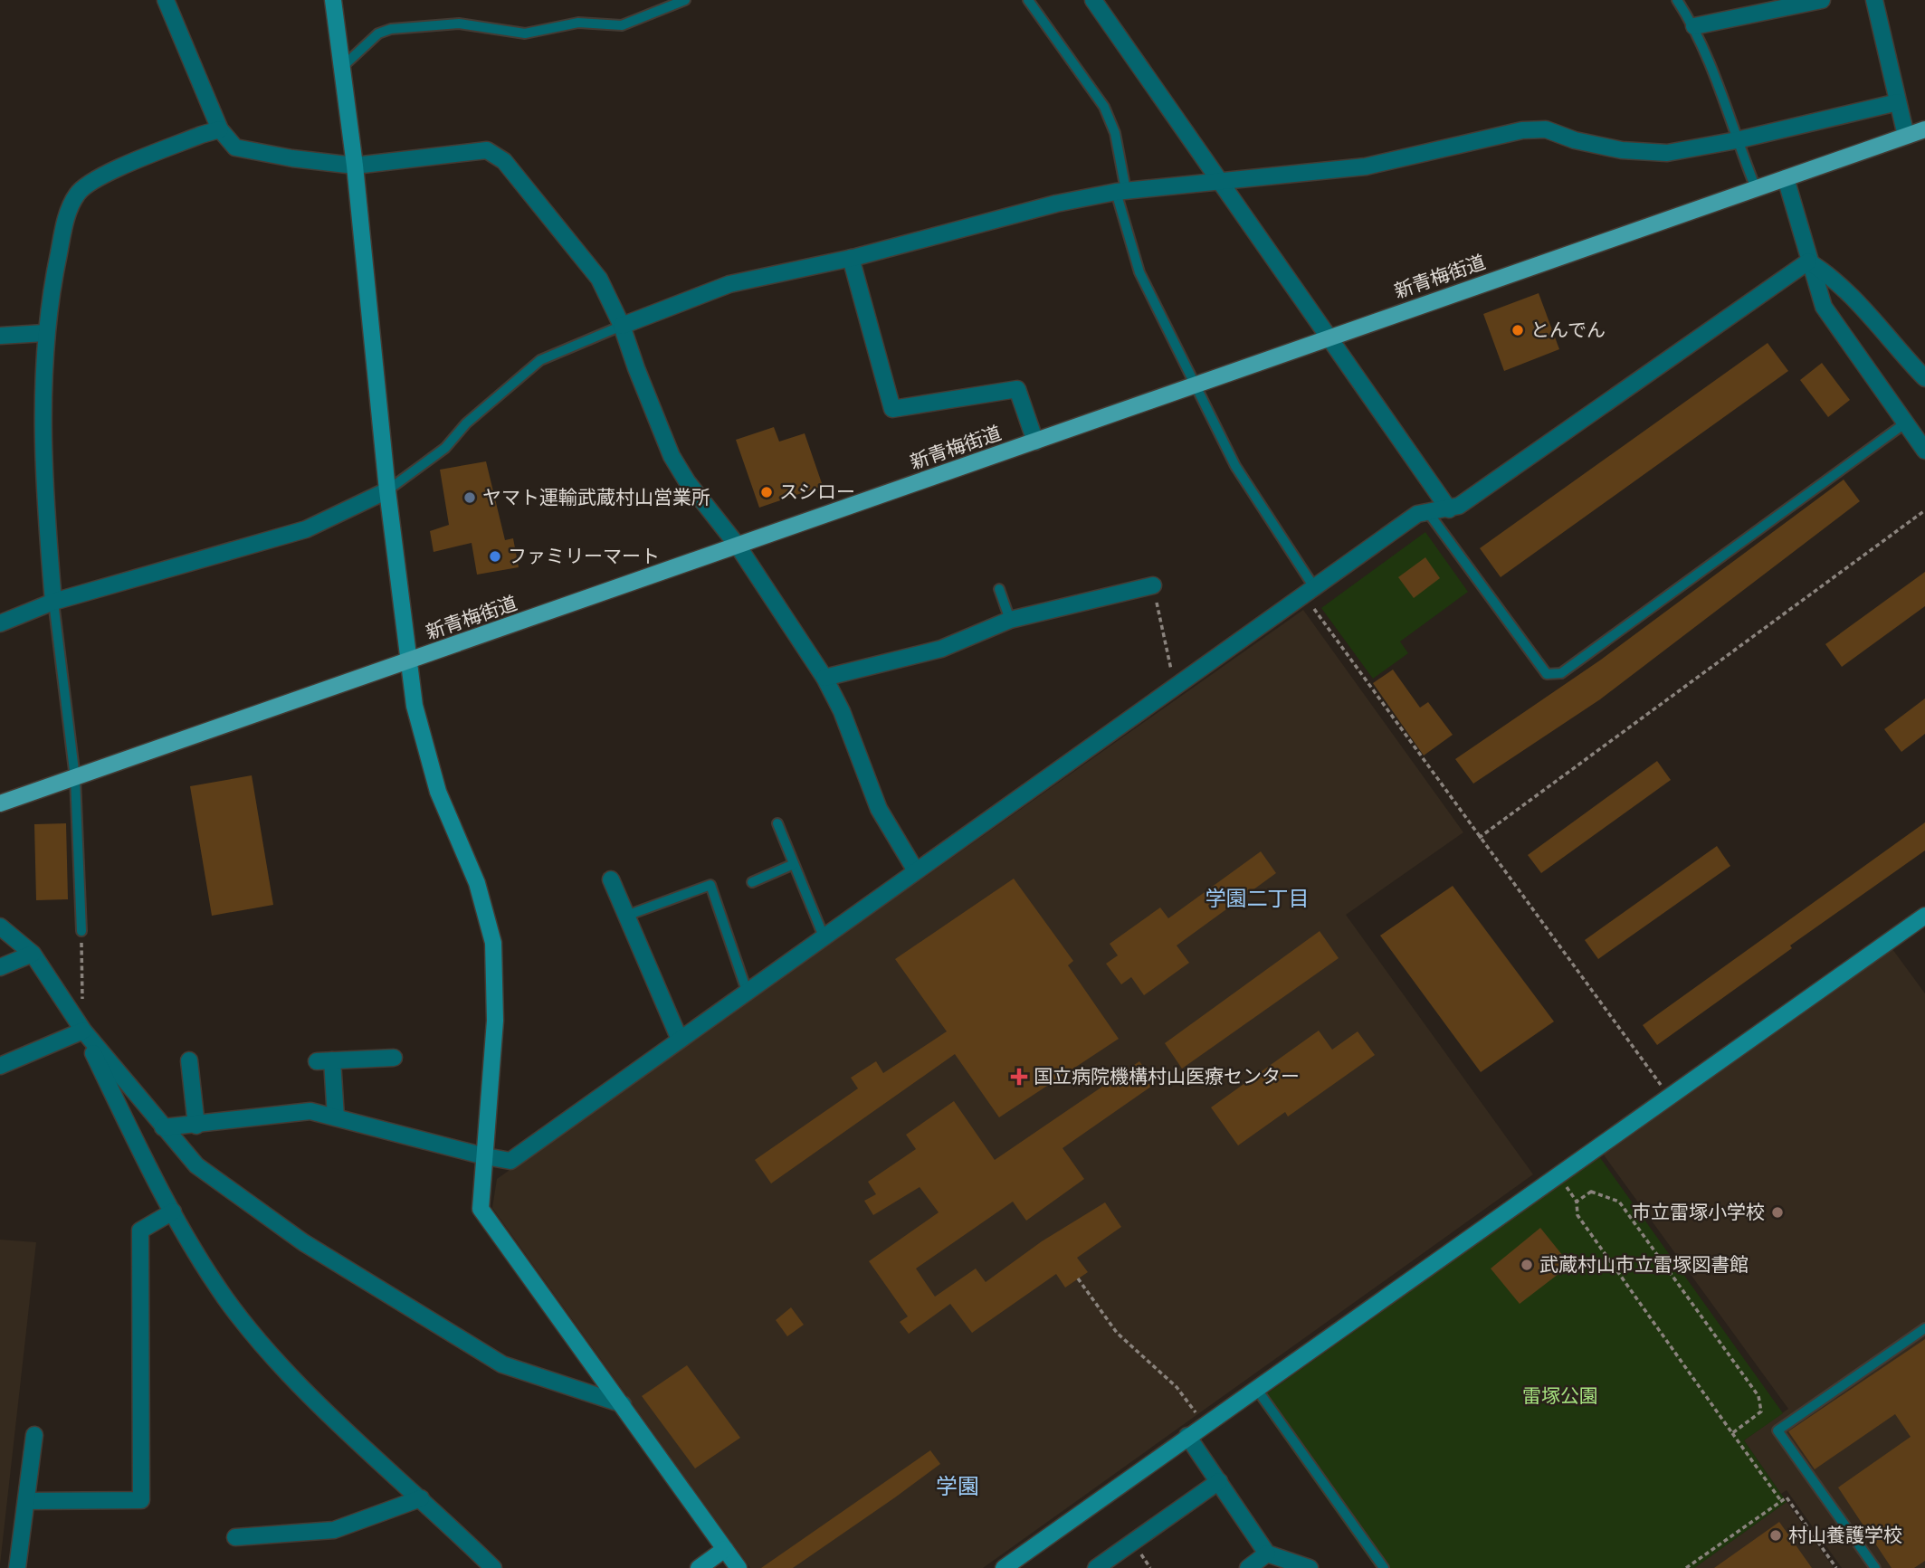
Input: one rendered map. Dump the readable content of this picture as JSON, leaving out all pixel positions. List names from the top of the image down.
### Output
{
  "streets": {
    "main road": ["新青梅街道"]
  },
  "districts": ["学園二丁目", "学園"],
  "parks": ["雷塚公園"],
  "places": {
    "other": [
      "とんでん",
      "スシロー",
      "ヤマト運輸武蔵村山営業所",
      "ファミリーマート",
      "市立雷塚小学校",
      "武蔵村山市立雷塚図書館",
      "村山養護学校"
    ],
    "health": ["国立病院機構村山医療センター"]
  }
}
